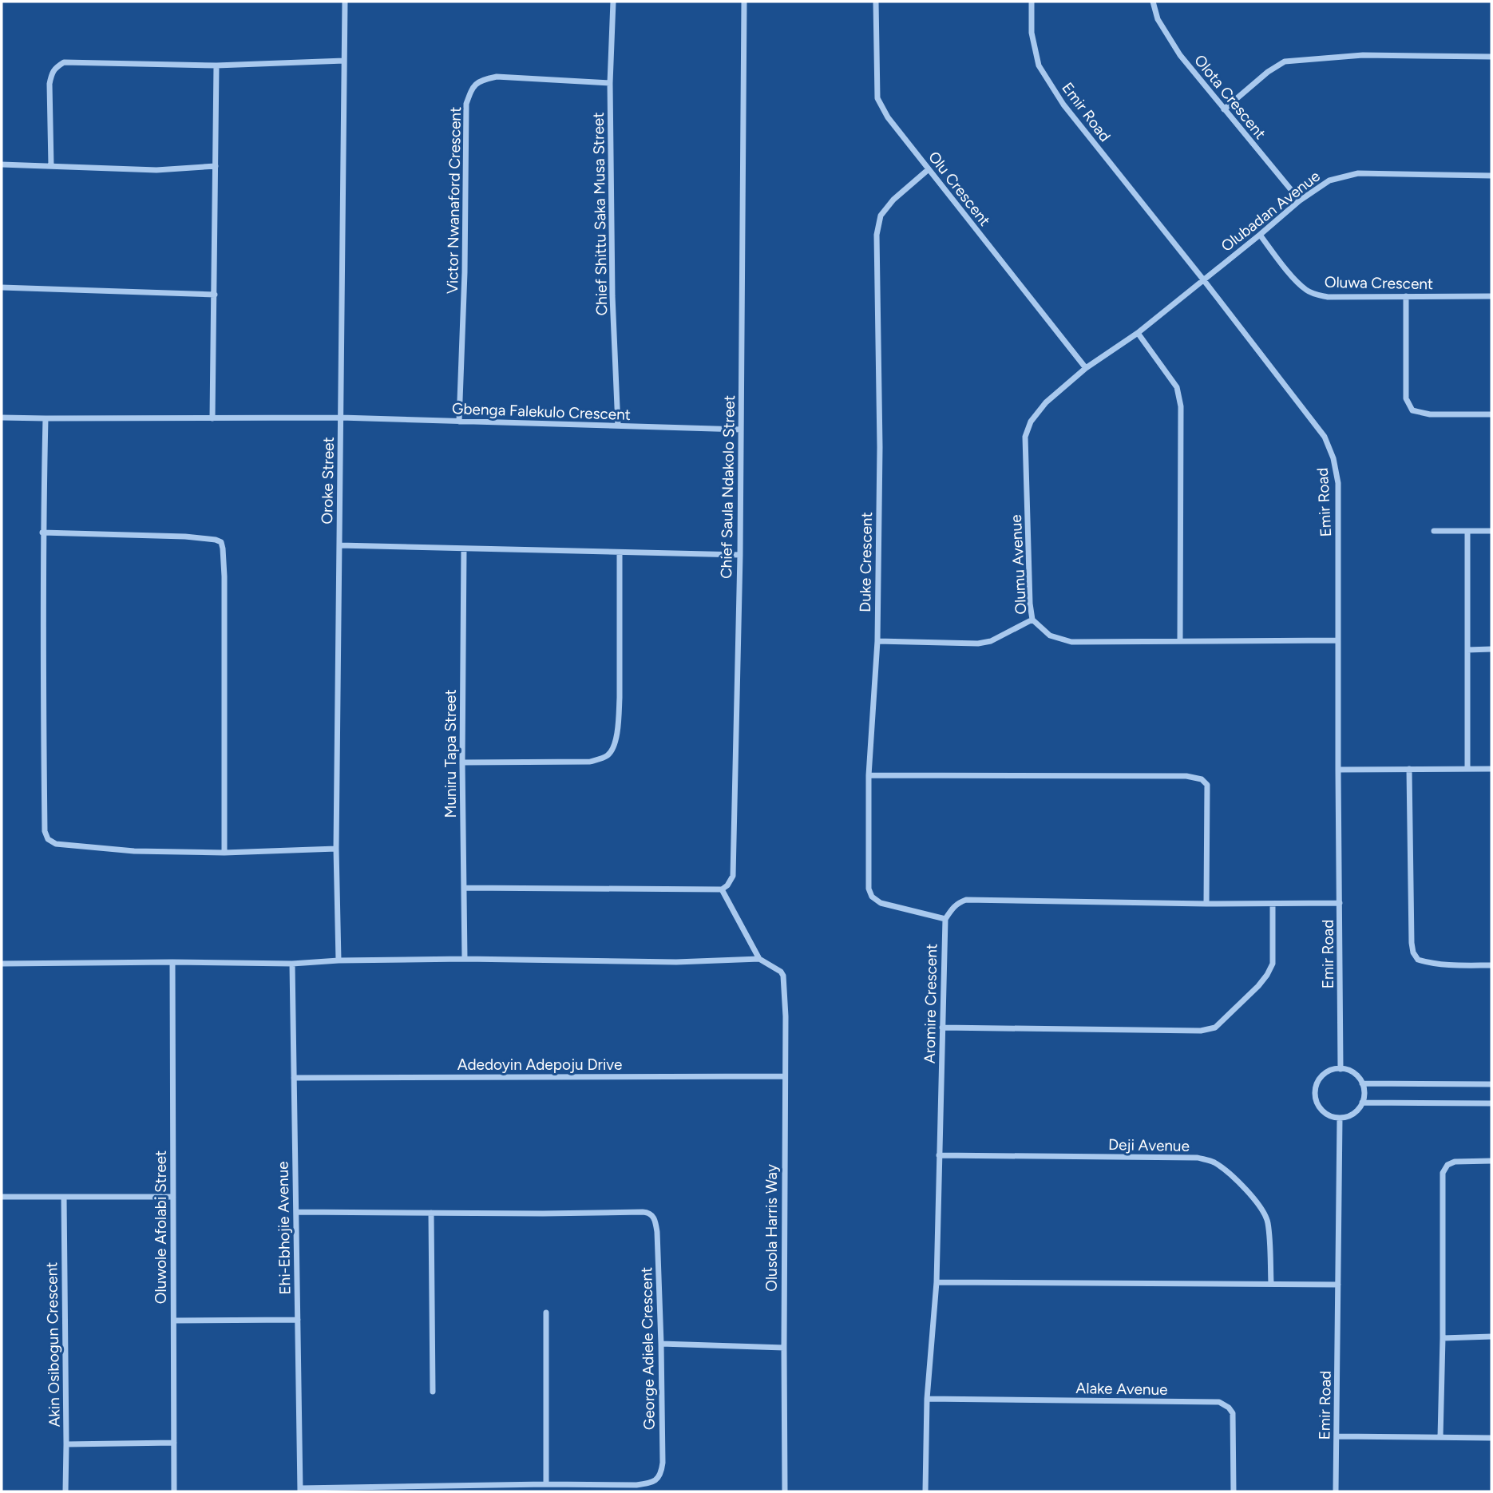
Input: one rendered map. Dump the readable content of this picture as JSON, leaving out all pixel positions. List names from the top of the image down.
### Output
{
  "streets": {
    "street": [
      "Olota Crescent",
      "Emir Road",
      "Olu Crescent",
      "Victor Nwanaford Crescent",
      "Olubadan Avenue",
      "Chief Shittu Saka Musa Street",
      "Oluwa Crescent",
      "Gbenga Falekulo Crescent",
      "Oroke Street",
      "Chief Saula Ndakolo Street",
      "Duke Crescent",
      "Olumu Avenue",
      "Muniru Tapa Street",
      "Aromire Crescent",
      "Adedoyin Adepoju Drive",
      "Deji Avenue",
      "Oluwole Afolabi Street",
      "Ehi-Ebhojie Avenue",
      "Olusola Harris Way",
      "Akin Osibogun Crescent",
      "George Adiele Crescent",
      "Alake Avenue"
    ]
  },
  "crossings": [
    ["Olota Crescent", "Olubadan Avenue"],
    ["Emir Road", "Olubadan Avenue"],
    ["Emir Road", "Olumu Avenue"],
    ["Olu Crescent", "Duke Crescent"],
    ["Olu Crescent", "Olumu Avenue"],
    ["Victor Nwanaford Crescent", "Chief Shittu Saka Musa Street"],
    ["Victor Nwanaford Crescent", "Gbenga Falekulo Crescent"],
    ["Olubadan Avenue", "Oluwa Crescent"],
    ["Olubadan Avenue", "Olumu Avenue"],
    ["Chief Shittu Saka Musa Street", "Gbenga Falekulo Crescent"],
    ["Gbenga Falekulo Crescent", "Oroke Street"],
    ["Gbenga Falekulo Crescent", "Chief Saula Ndakolo Street"],
    ["Duke Crescent", "Aromire Crescent"],
    ["Aromire Crescent", "Deji Avenue"],
    ["Aromire Crescent", "Alake Avenue"],
    ["Adedoyin Adepoju Drive", "Ehi-Ebhojie Avenue"],
    ["Adedoyin Adepoju Drive", "Olusola Harris Way"],
    ["Ehi-Ebhojie Avenue", "George Adiele Crescent"]
  ]
}
